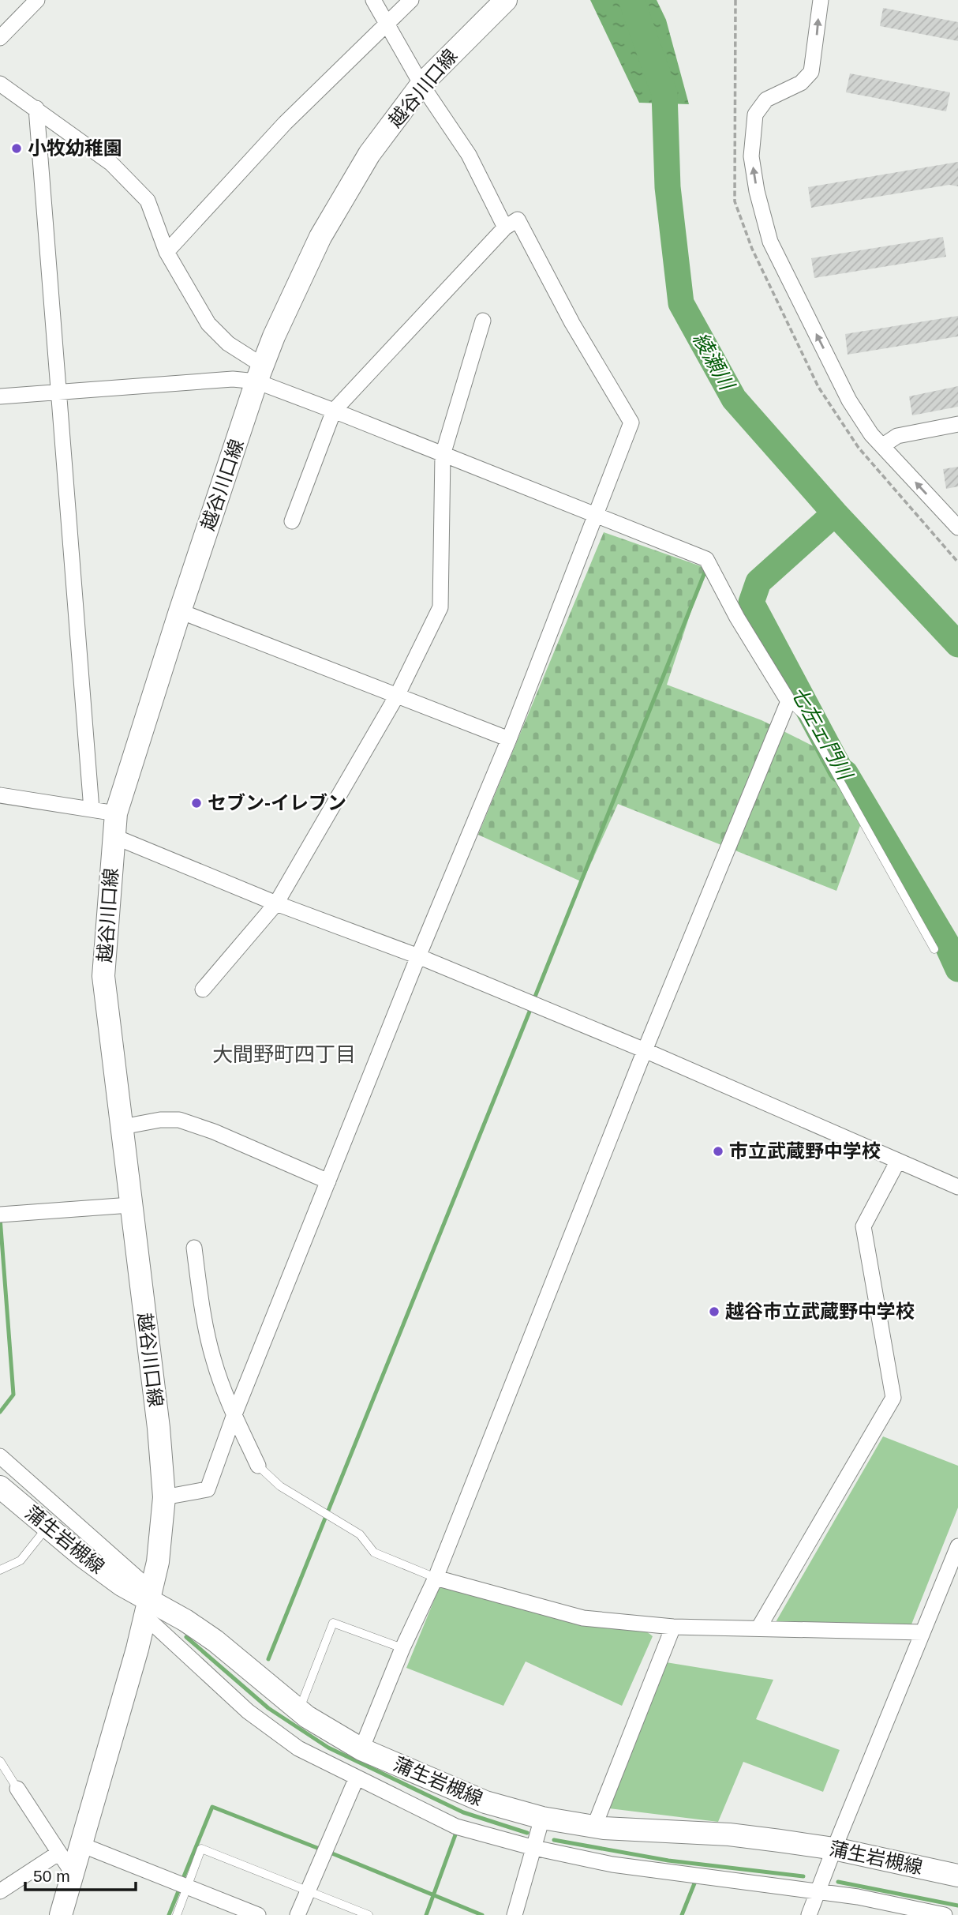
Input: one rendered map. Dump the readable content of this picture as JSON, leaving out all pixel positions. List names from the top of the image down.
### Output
{
  "streets": {
    "main road": ["越谷川口線", "蒲生岩槻線"]
  },
  "crossings": [
    ["越谷川口線", "蒲生岩槻線"]
  ],
  "districts": ["大間野町四丁目"],
  "water": ["綾瀬川", "七左ェ門川"],
  "places": [
    "小牧幼稚園",
    "セブン-イレブン",
    "市立武蔵野中学校",
    "越谷市立武蔵野中学校"
  ],
  "scale_bar": "50 m"
}
